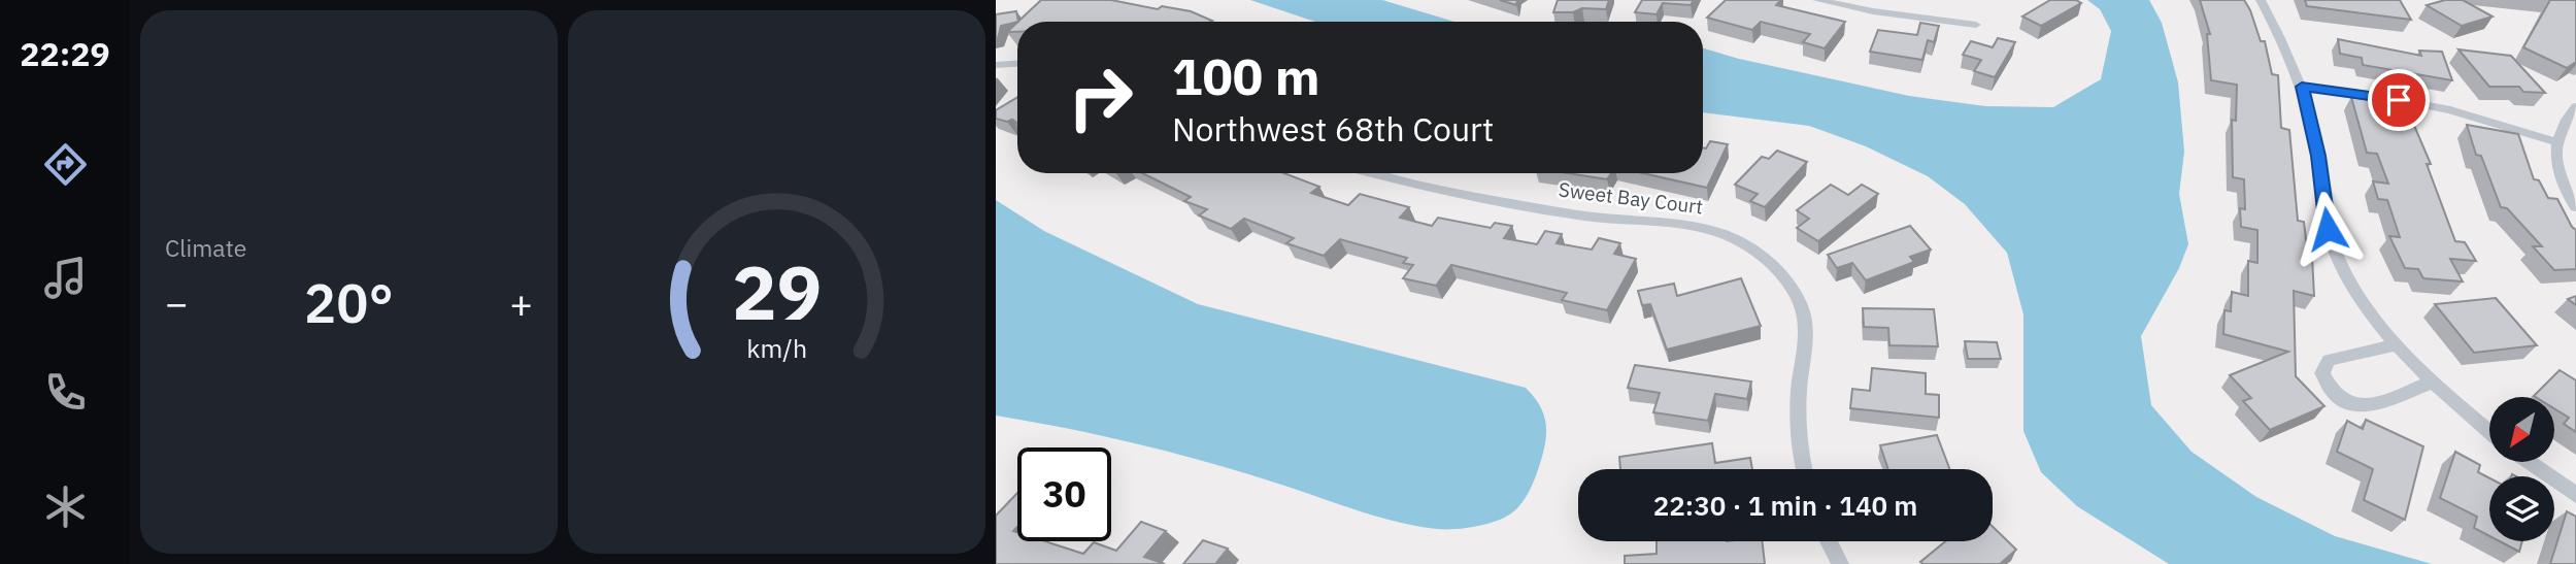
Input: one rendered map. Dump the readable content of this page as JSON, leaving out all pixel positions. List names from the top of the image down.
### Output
{
  "streets": {
    "street": ["Sweet Bay Court"]
  },
  "north": "bottom left",
  "page": {
    "tabs": "22:29",
    "tile": "Climate",
    "turn": ["100 m", "Northwest 68th Court"],
    "heat": ["−", "20°", "+"],
    "limit": "30",
    "trip": "22:30 · 1 min · 140 m",
    "gauge": ["29", "km/h"]
  }
}
